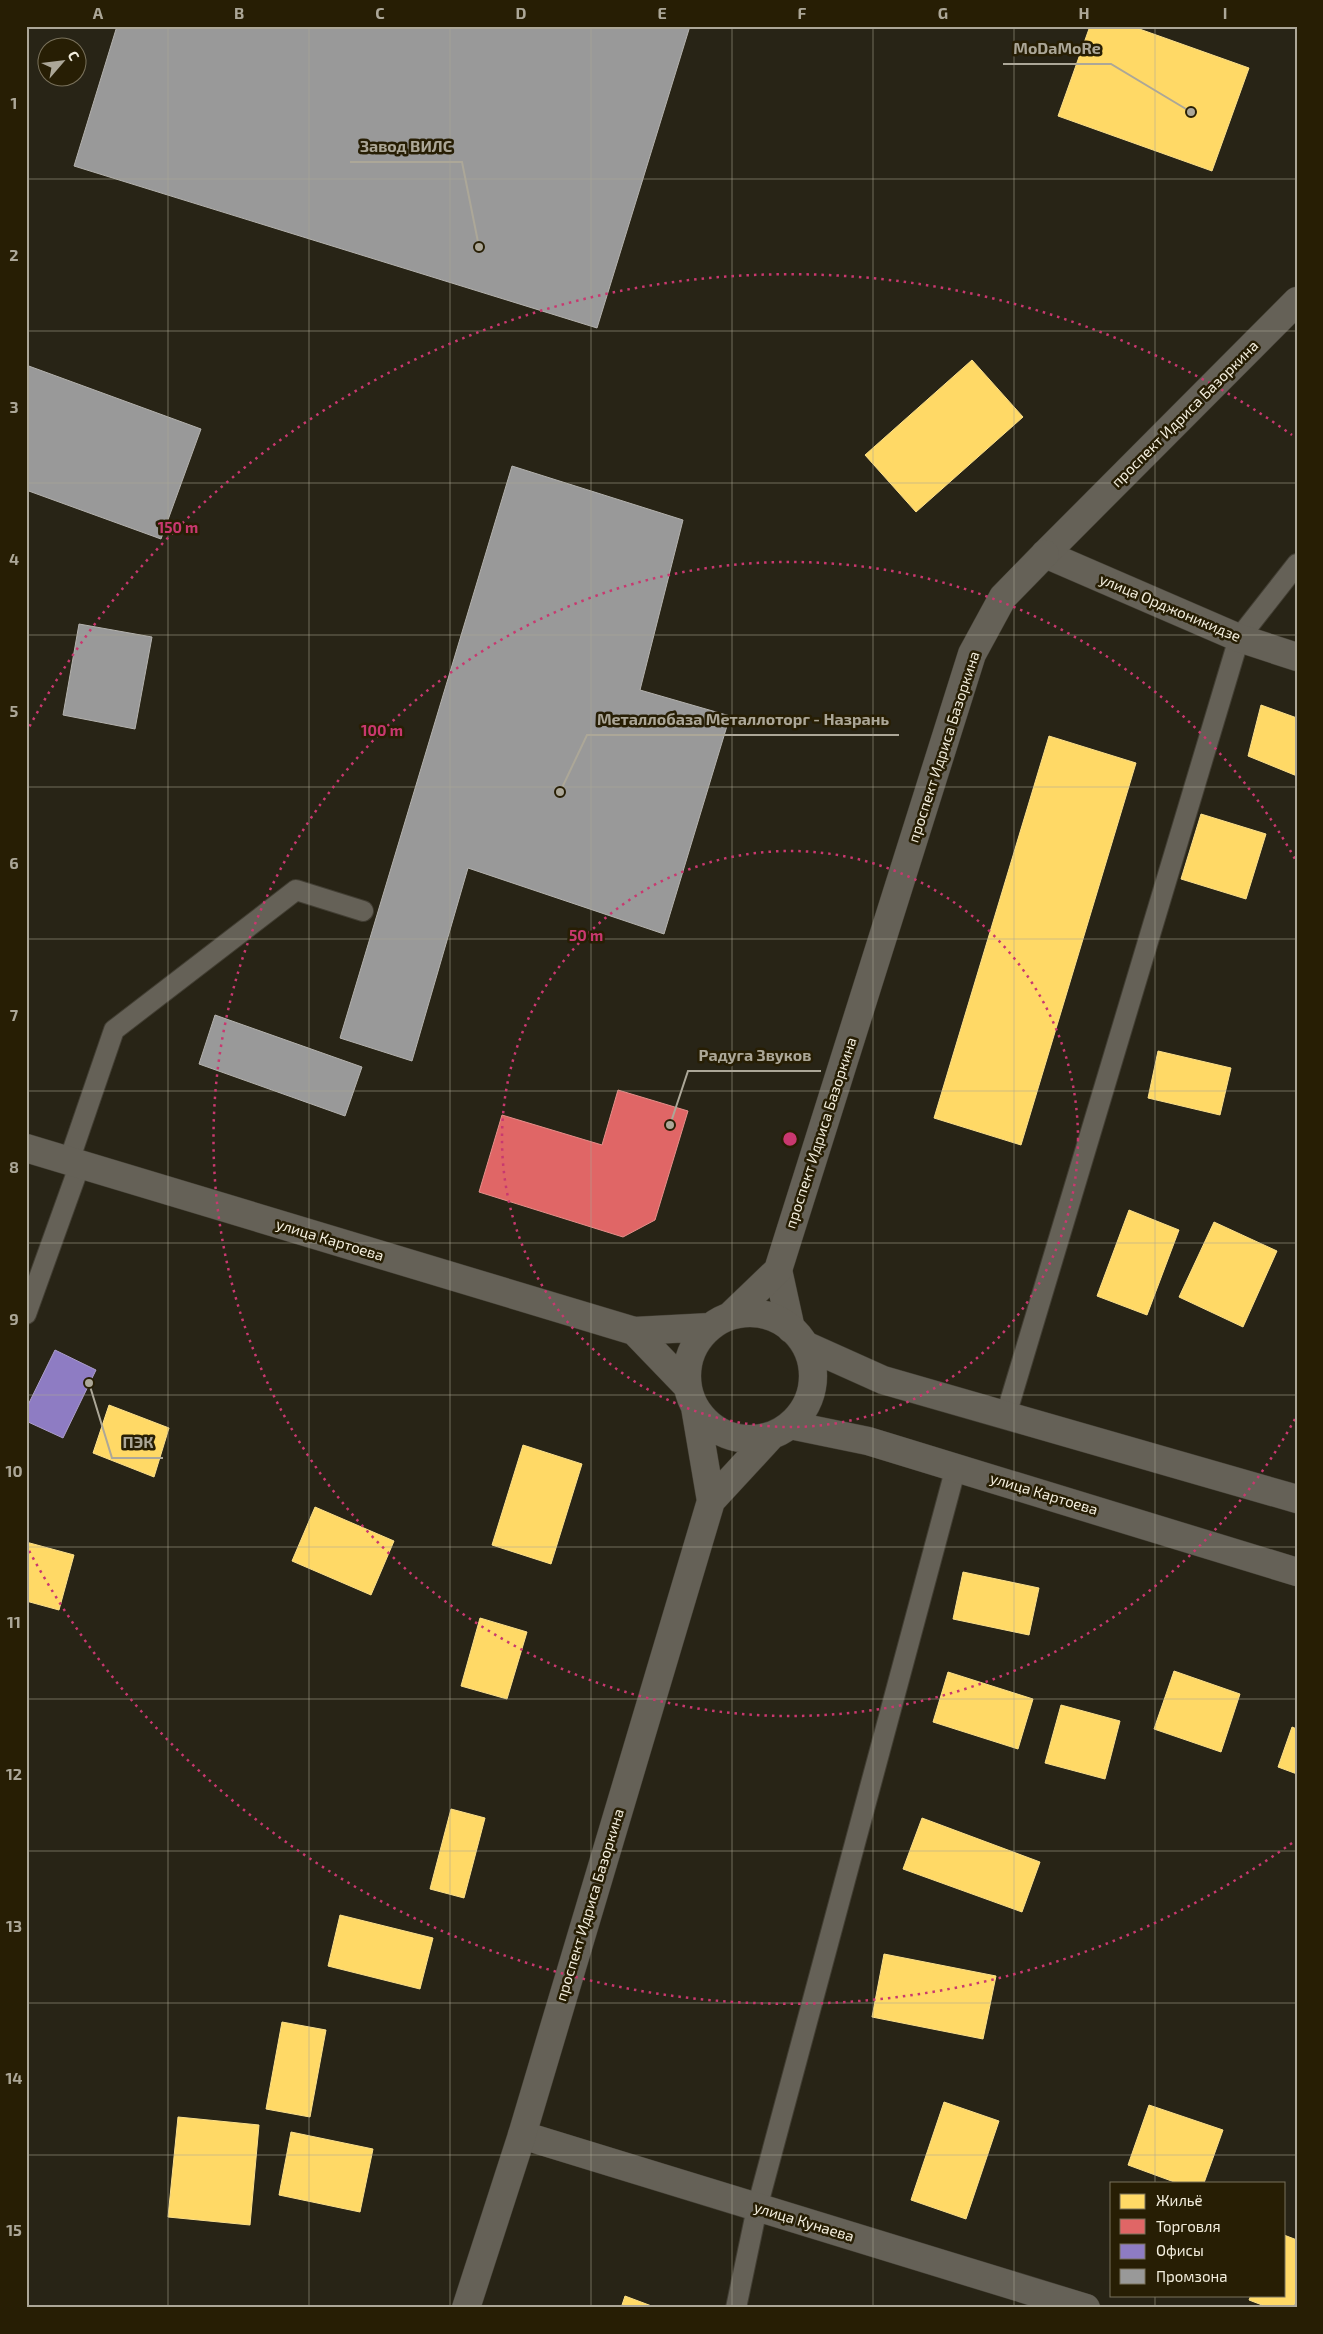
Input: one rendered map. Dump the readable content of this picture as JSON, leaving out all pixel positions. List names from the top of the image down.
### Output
{
  "streets": {
    "main road": [
      "проспект Идриса Базоркина",
      "улица Орджоникидзе",
      "улица Картоева",
      "улица Кунаева"
    ]
  },
  "crossings": [
    ["проспект Идриса Базоркина", "улица Орджоникидзе"],
    ["проспект Идриса Базоркина", "улица Картоева"],
    ["проспект Идриса Базоркина", "улица Кунаева"]
  ],
  "places": [
    "MoDaMoRe",
    "Завод ВИЛС",
    "Металлобаза Металлоторг - Назрань",
    "Радуга Звуков",
    "ПЭК"
  ],
  "legend": [
    "Жильё",
    "Торговля",
    "Офисы",
    "Промзона"
  ],
  "north": "top right",
  "grid": {
    "columns": [
      "A",
      "B",
      "C",
      "D",
      "E",
      "F",
      "G",
      "H",
      "I"
    ],
    "rows": [
      "1",
      "2",
      "3",
      "4",
      "5",
      "6",
      "7",
      "8",
      "9",
      "10",
      "11",
      "12",
      "13",
      "14",
      "15"
    ]
  },
  "rings": ["150 m", "100 m", "50 m"]
}
